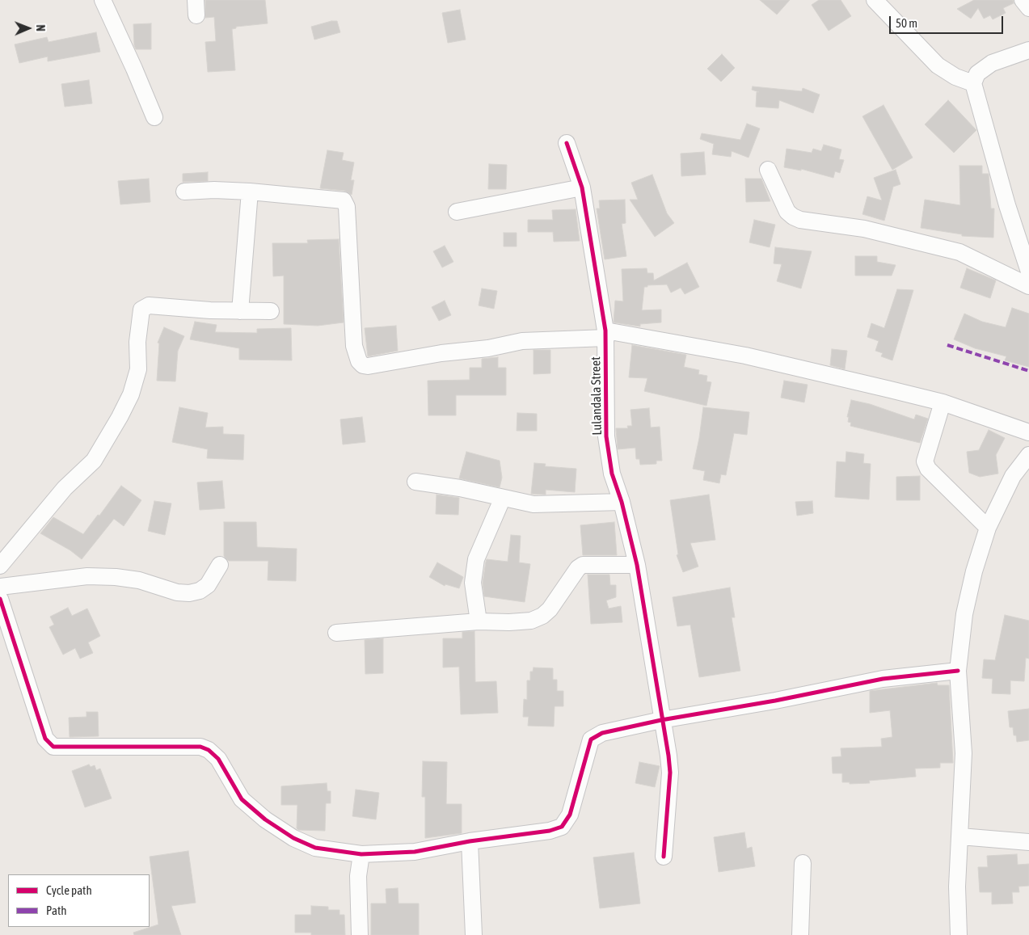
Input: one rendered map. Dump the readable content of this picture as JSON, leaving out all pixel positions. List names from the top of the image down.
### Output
{
  "streets": {
    "street": ["Lulandala Street"]
  },
  "legend": ["Cycle path", "Path"],
  "scale_bar": "50 m",
  "north": "right"
}
